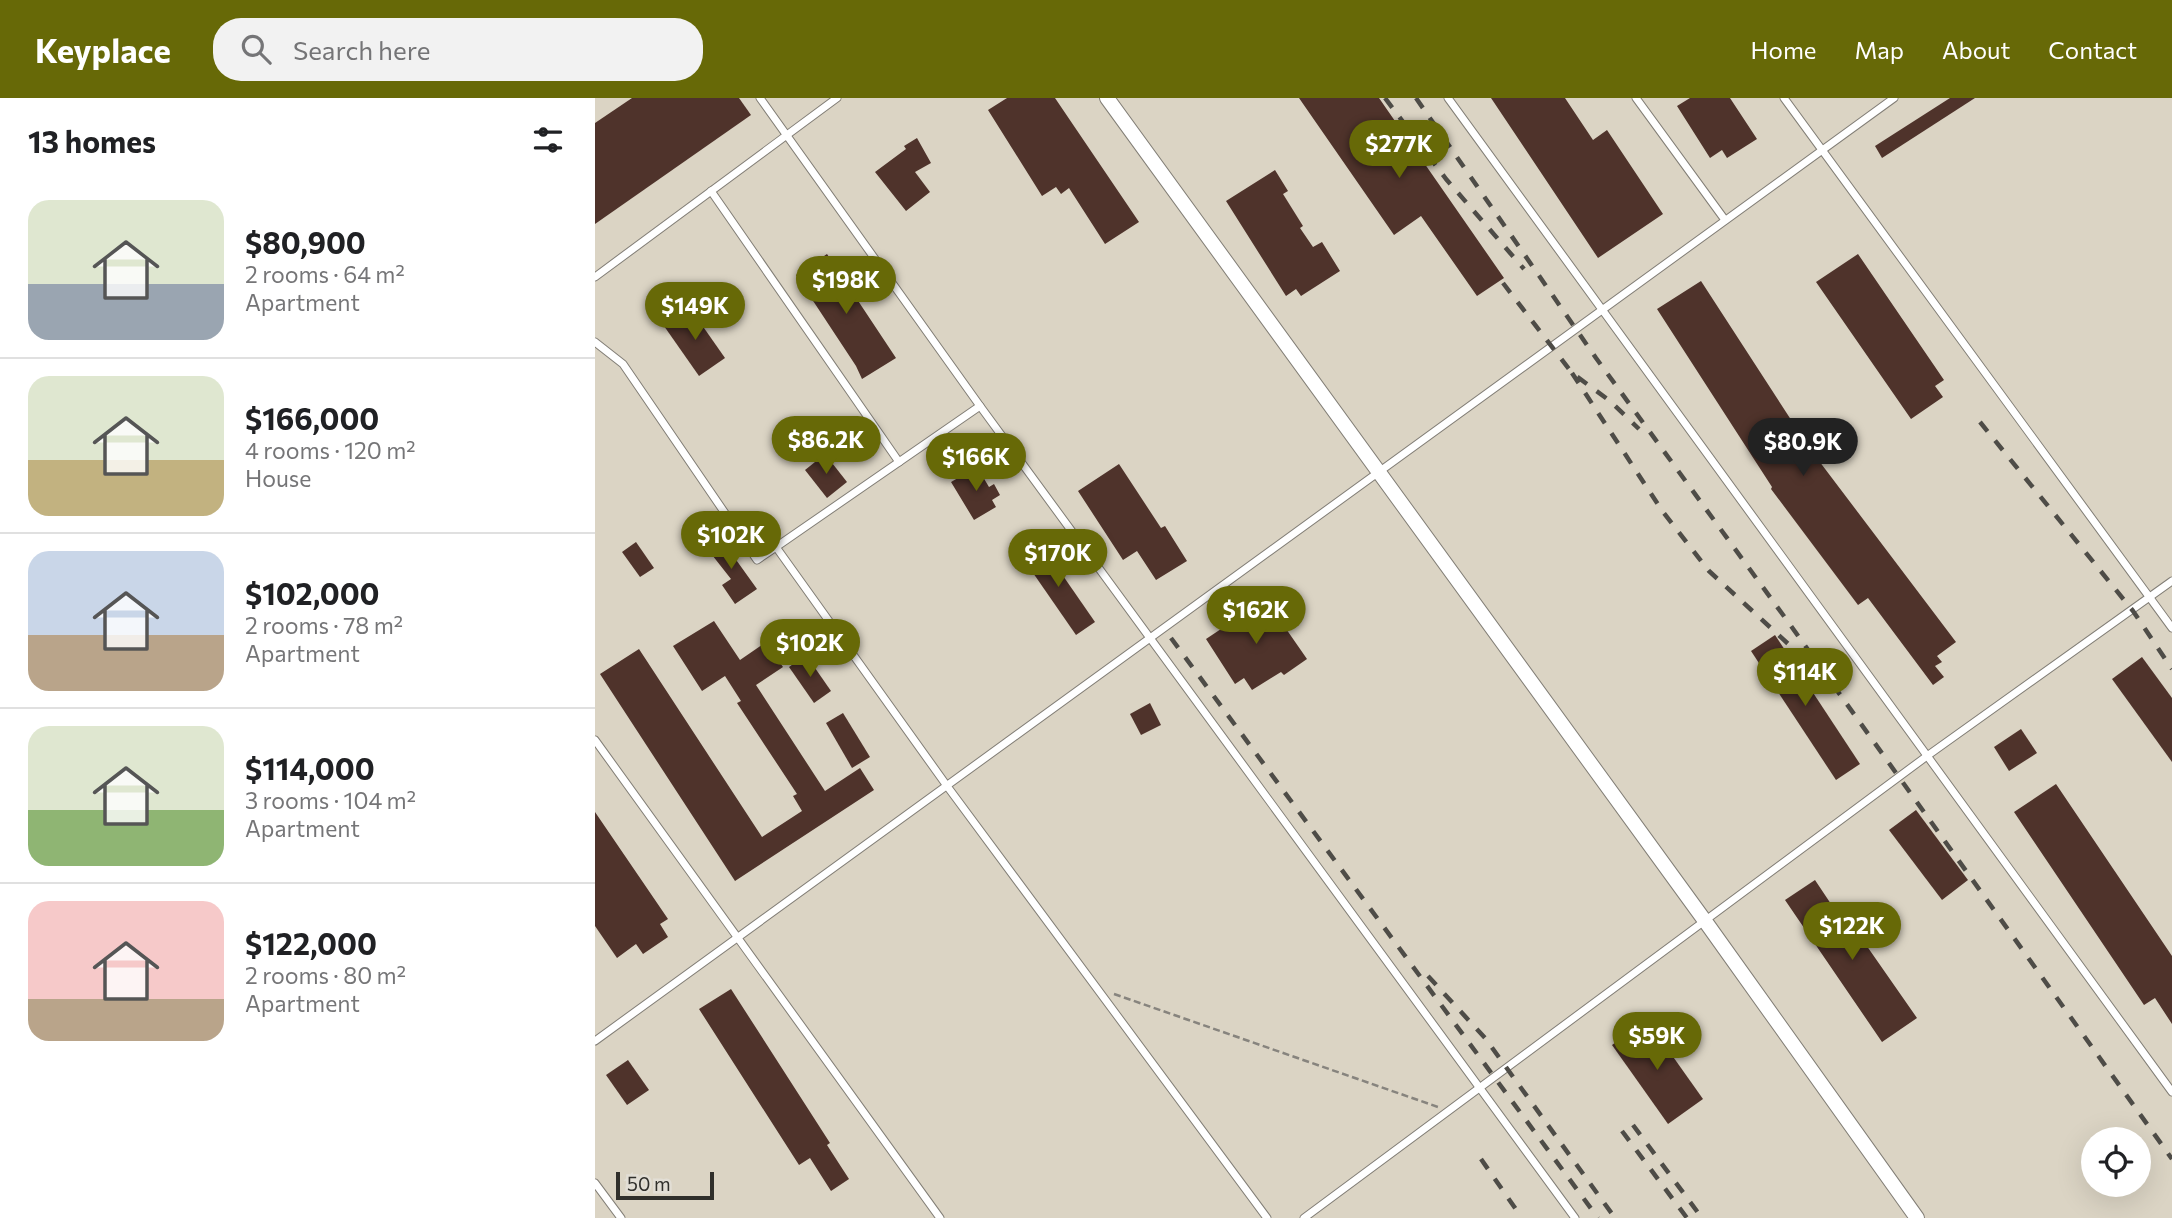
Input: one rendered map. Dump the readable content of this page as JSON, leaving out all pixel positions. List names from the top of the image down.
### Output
{
  "scale_bar": "50 m",
  "page": {
    "header": "Keyplace",
    "search": "Search here",
    "nav": [
      "Home",
      "Map",
      "About",
      "Contact"
    ],
    "heading": "13 homes",
    "price": [
      "$277K",
      "$198K",
      "$149K",
      "$86.2K",
      "$80.9K",
      "$166K",
      "$102K",
      "$170K",
      "$162K",
      "$102K",
      "$114K",
      "$122K",
      "$59K"
    ],
    "list": [
      {
        "name": "$80,900",
        "note": "2 rooms · 64 m² · Apartment"
      },
      {
        "name": "$166,000",
        "note": "4 rooms · 120 m² · House"
      },
      {
        "name": "$102,000",
        "note": "2 rooms · 78 m² · Apartment"
      },
      {
        "name": "$114,000",
        "note": "3 rooms · 104 m² · Apartment"
      },
      {
        "name": "$122,000",
        "note": "2 rooms · 80 m² · Apartment"
      }
    ],
    "scale": "50 m"
  }
}
